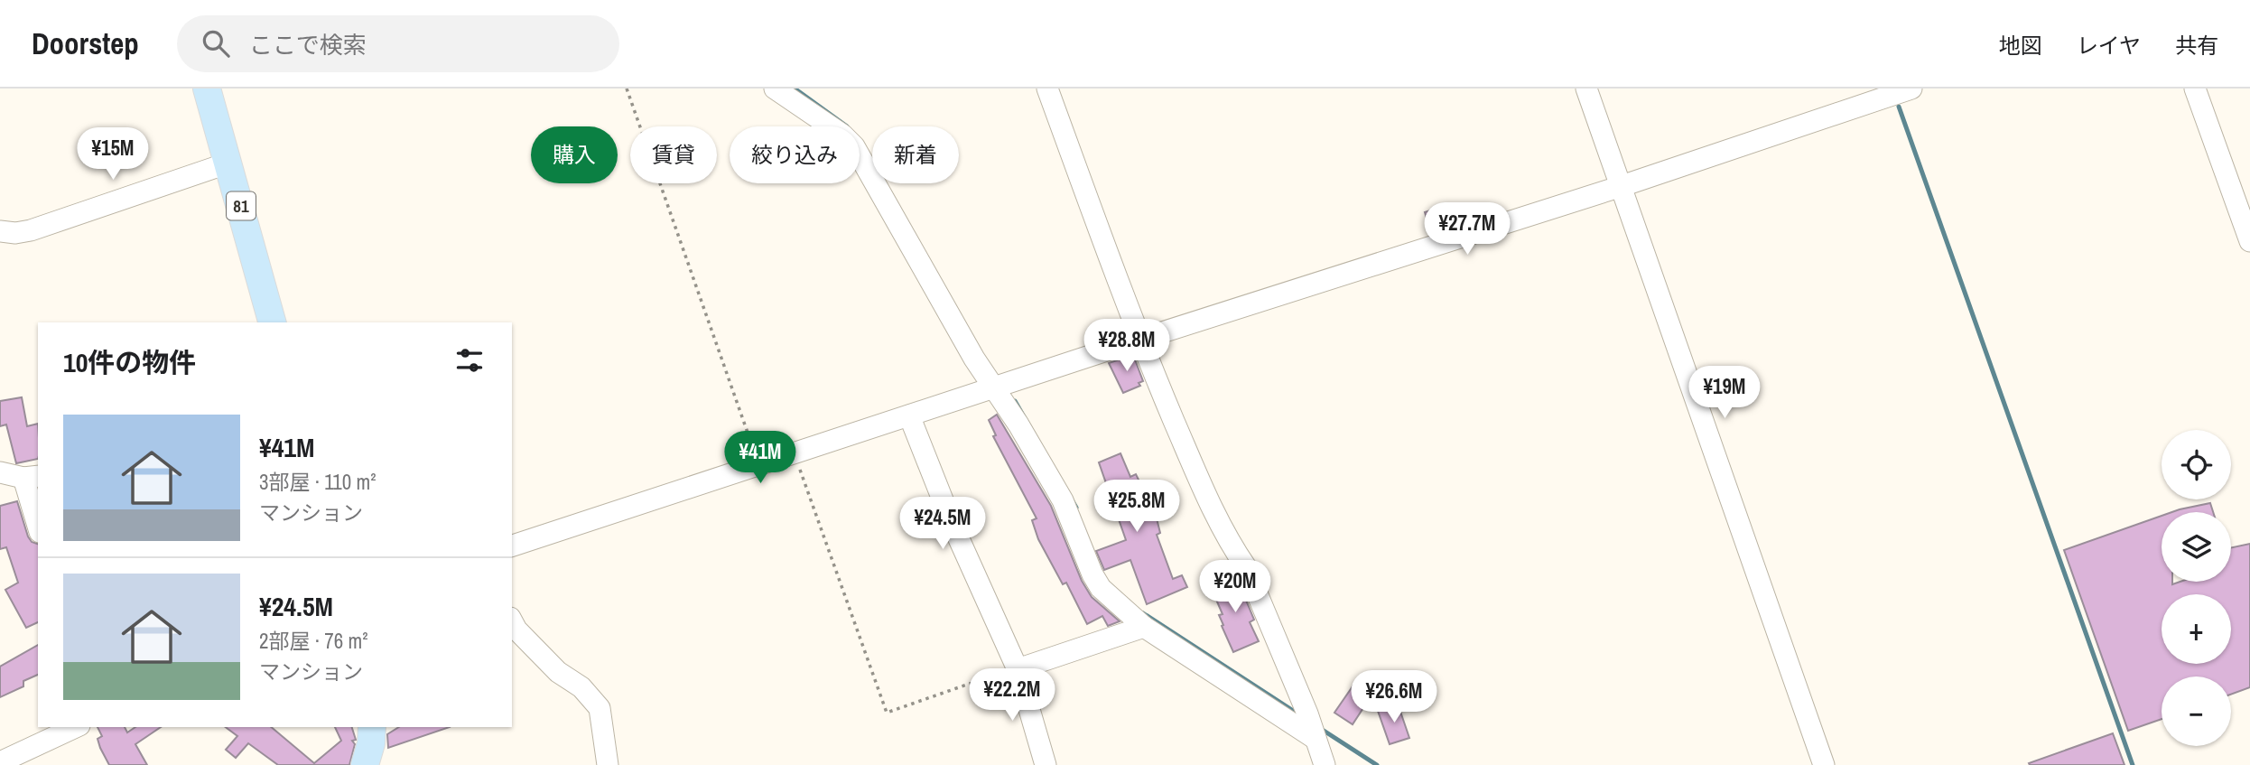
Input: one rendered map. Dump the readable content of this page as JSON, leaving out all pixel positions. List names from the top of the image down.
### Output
{
  "streets": {
    "main road": ["81"]
  },
  "page": {
    "header": "Doorstep",
    "search": "ここで検索",
    "nav": ["地図", "レイヤ", "共有"],
    "chip": [
      "購入",
      "賃貸",
      "絞り込み",
      "新着"
    ],
    "price": [
      "¥15M",
      "¥27.7M",
      "¥28.8M",
      "¥19M",
      "¥41M",
      "¥25.8M",
      "¥24.5M",
      "¥20M",
      "¥22.2M",
      "¥26.6M"
    ],
    "heading": "10件の物件",
    "list": [
      {
        "name": "¥41M",
        "note": "3部屋 · 110 m² · マンション"
      },
      {
        "name": "¥24.5M",
        "note": "2部屋 · 76 m² · マンション"
      }
    ],
    "map_buttons": ["+", "−"]
  }
}
